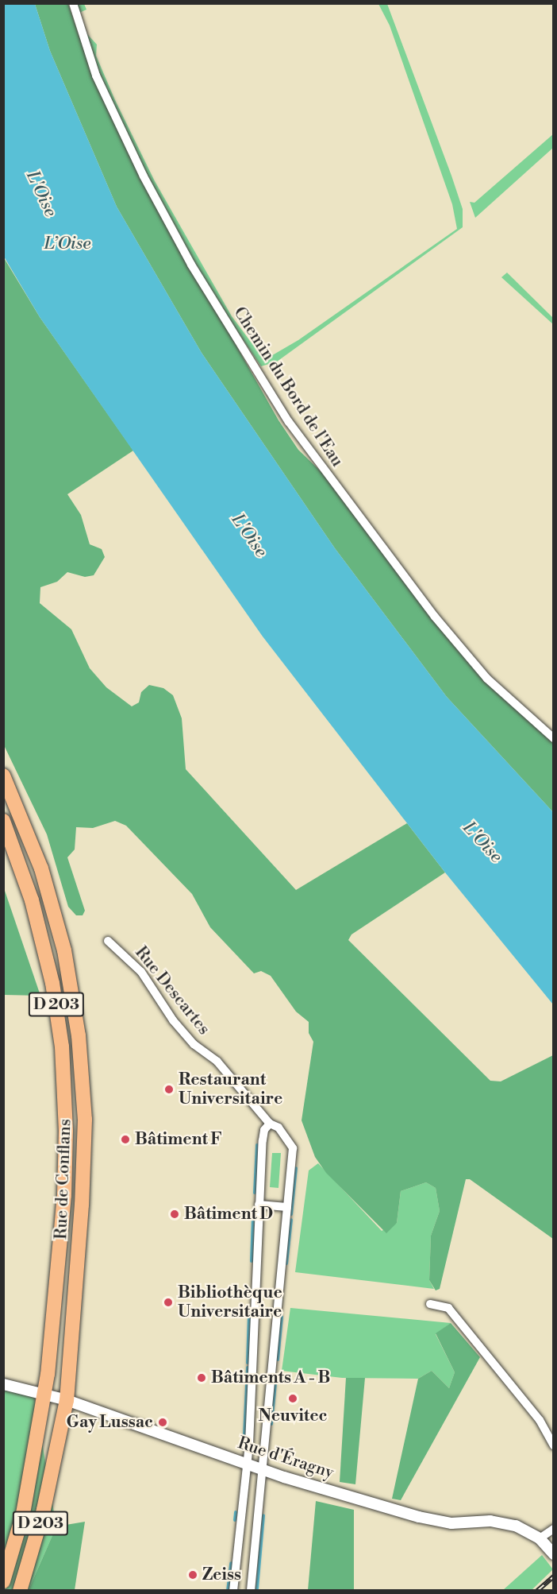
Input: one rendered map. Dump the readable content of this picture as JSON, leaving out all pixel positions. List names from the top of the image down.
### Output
{
  "streets": {
    "main road": ["D 203", "Rue de Conflans"],
    "street": ["Chemin du Bord de l'Eau", "Rue Descartes", "Rue d'Éragny"]
  },
  "crossings": [
    ["Rue Descartes", "Rue d'Éragny"],
    ["Rue de Conflans", "Rue d'Éragny"]
  ],
  "water": ["L'Oise", "L’Oise"],
  "places": [
    "Restaurant Universitaire",
    "Bâtiment F",
    "Bâtiment D",
    "Bibliothèque Universitaire",
    "Bâtiments A - B",
    "Neuvitec",
    "Gay Lussac",
    "Zeiss"
  ]
}
